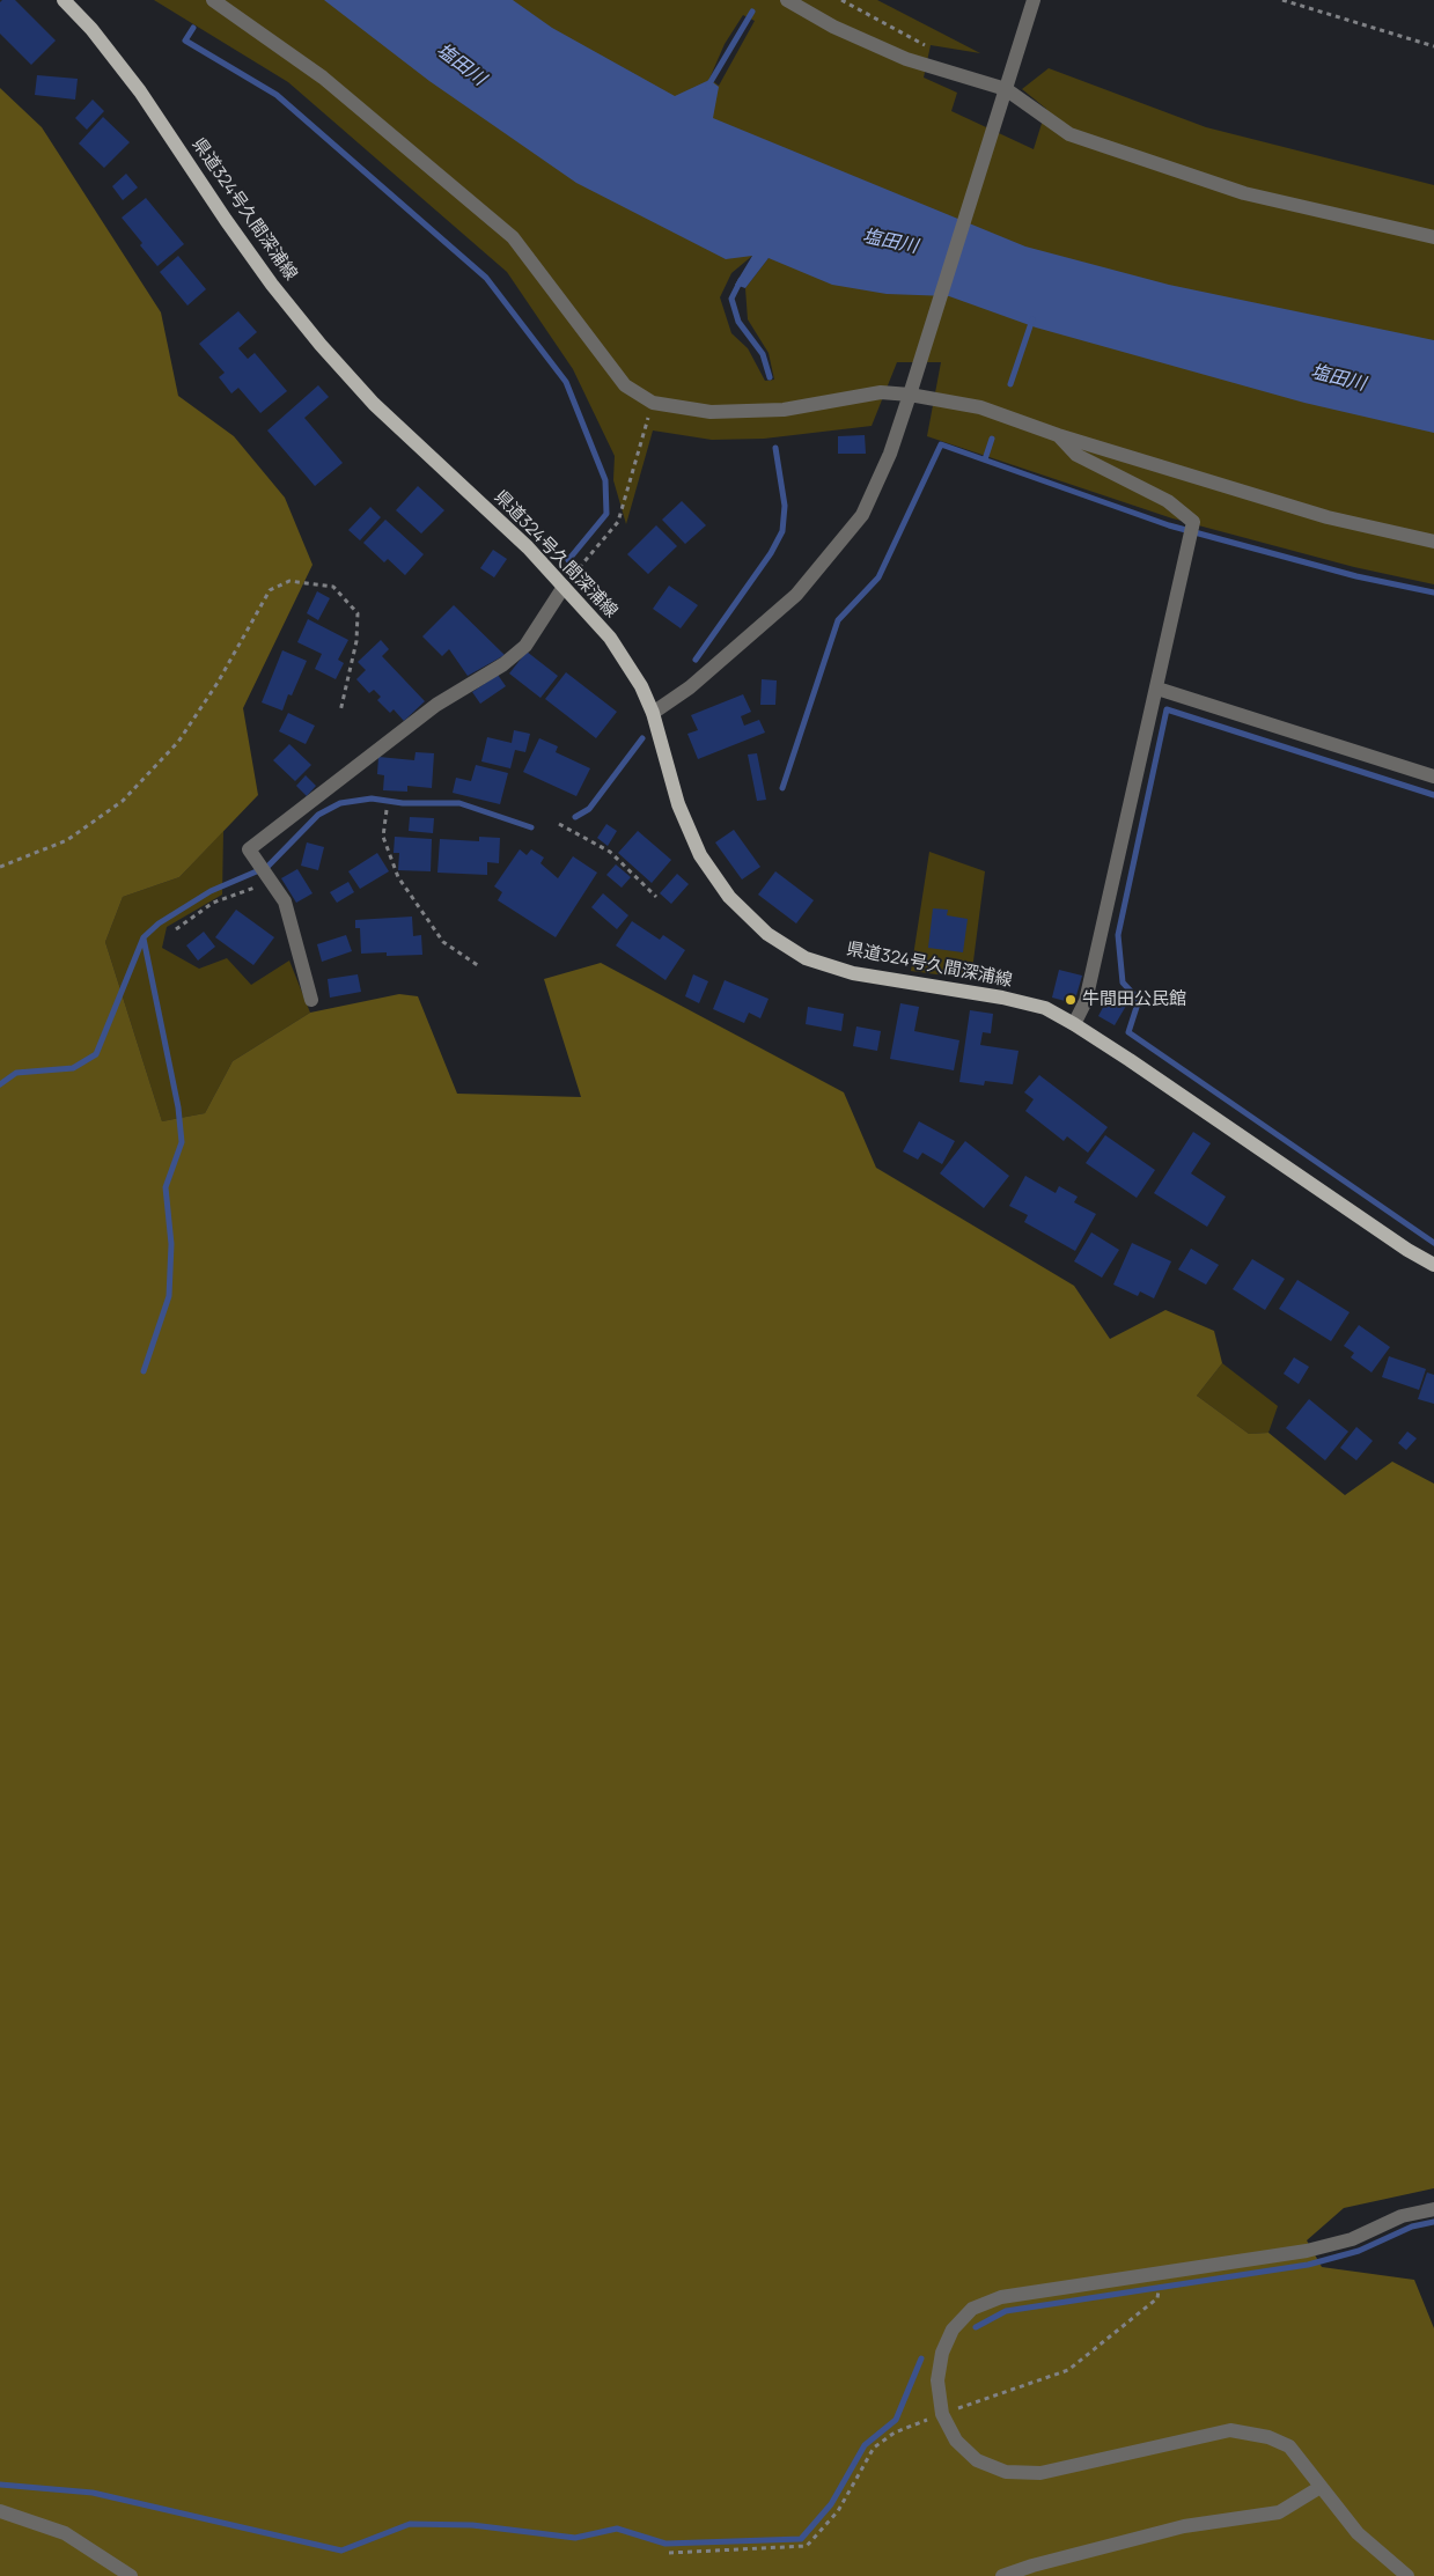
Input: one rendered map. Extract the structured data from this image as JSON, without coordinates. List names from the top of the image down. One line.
{"streets":{"main road":["県道324号久間深浦線"]},"water":["塩田川"],"places":["牛間田公民館"]}
